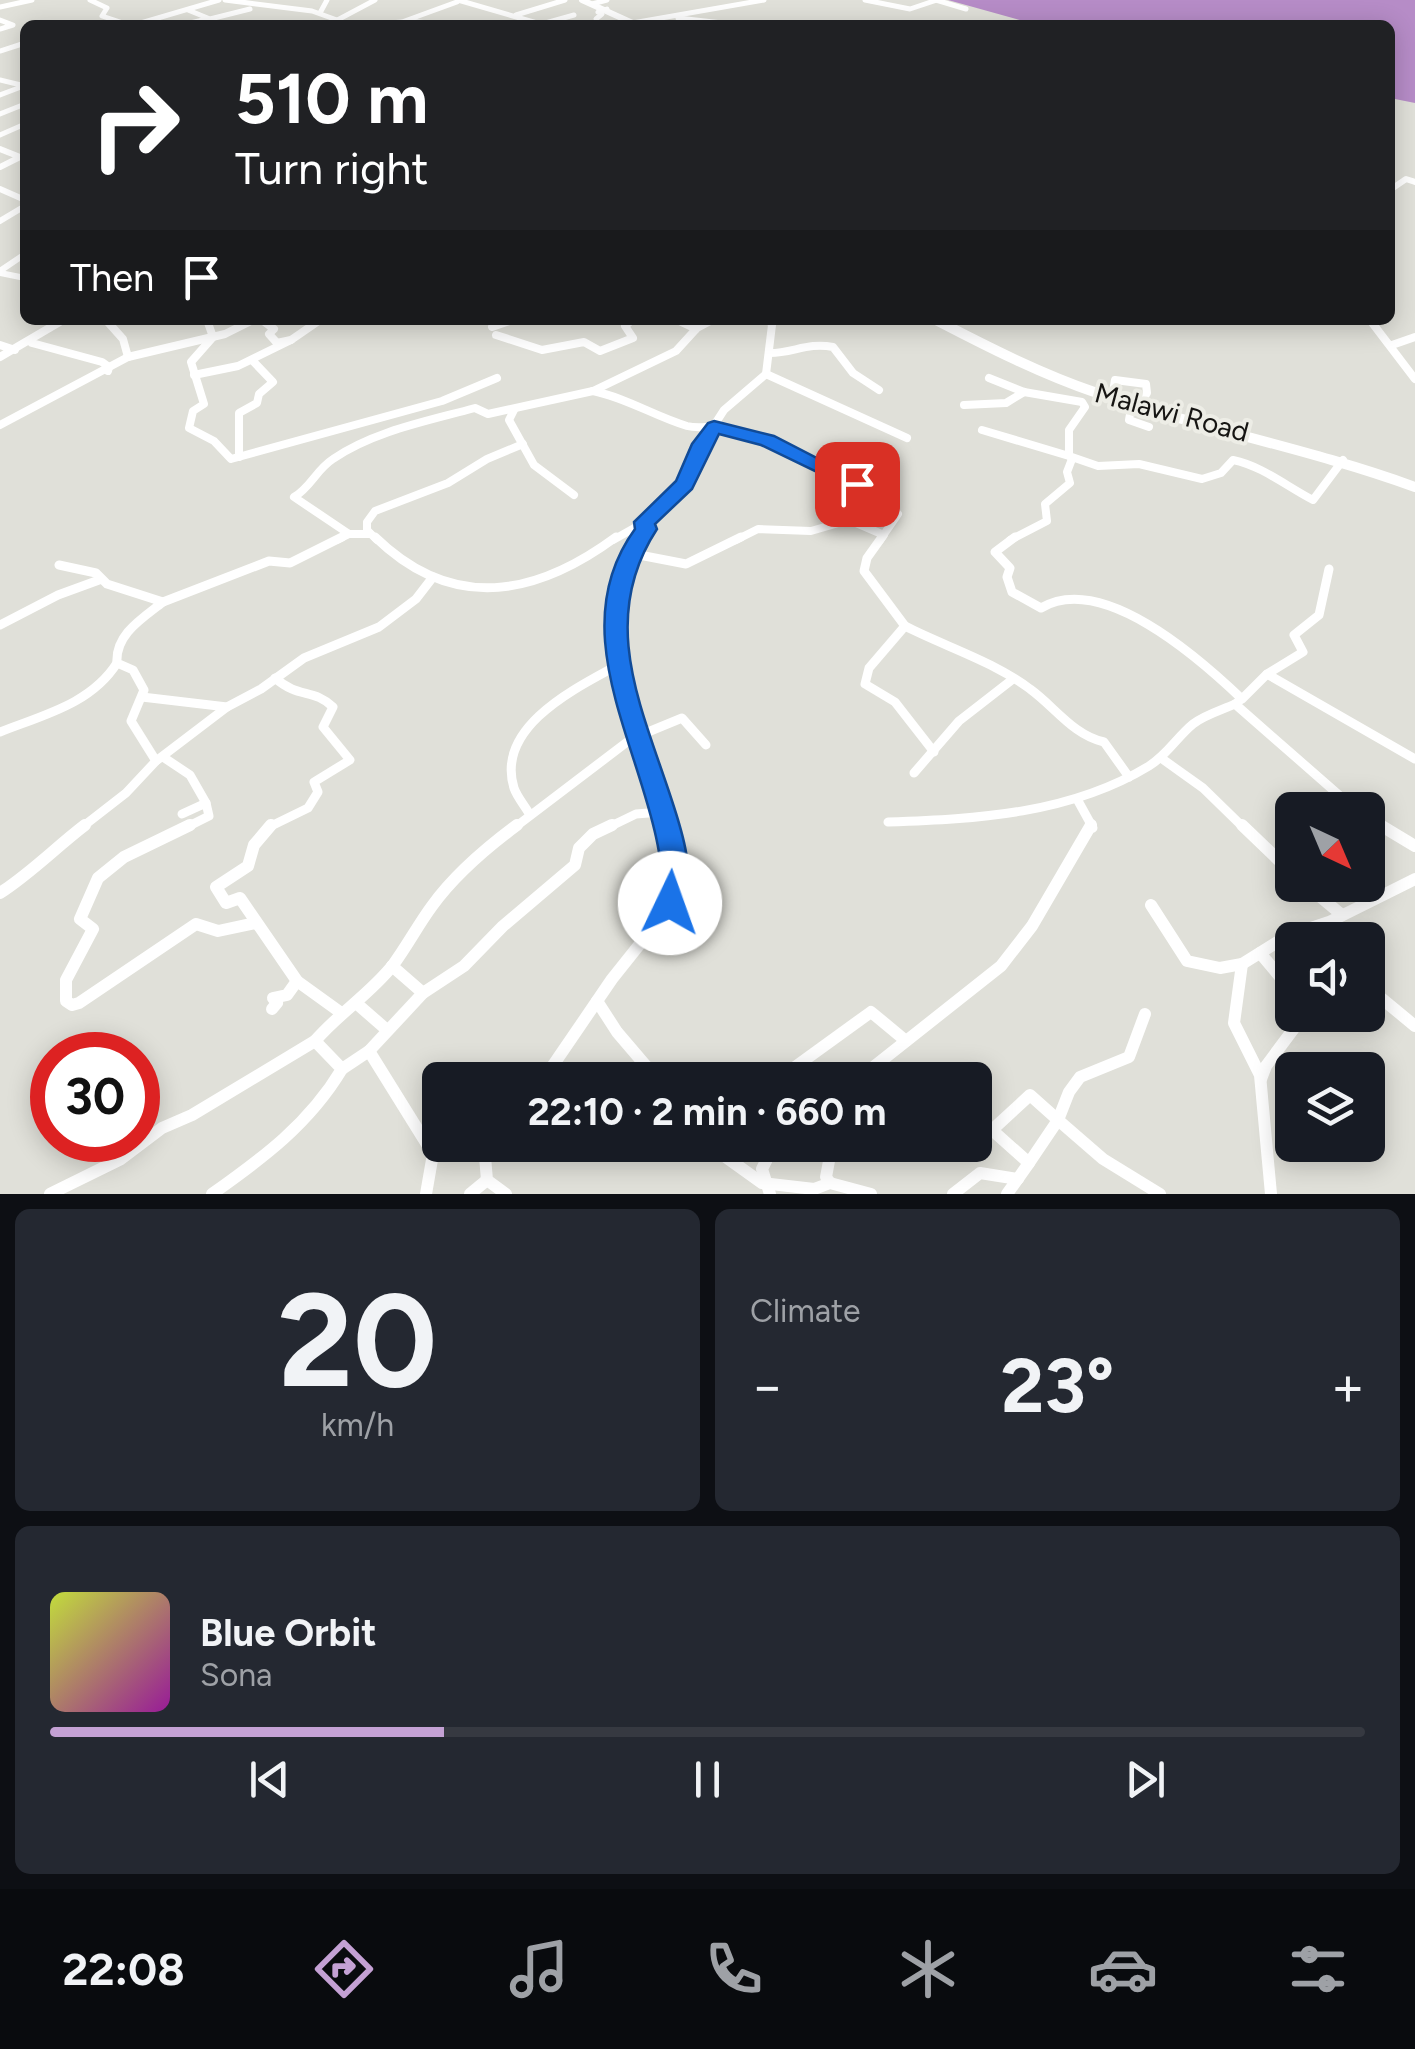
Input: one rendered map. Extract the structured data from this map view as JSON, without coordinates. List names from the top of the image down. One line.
{"streets":{"main road":["Malawi Road"]},"north":"bottom right","page":{"turn":["510 m","Turn right"],"then":"Then","limit":"30","trip":"22:10 · 2 min · 660 m","tile":[["20","km/h"],"Climate"],"heat":["−","23°","+"],"song":["Blue Orbit","Sona"],"tabs":"22:08"}}
